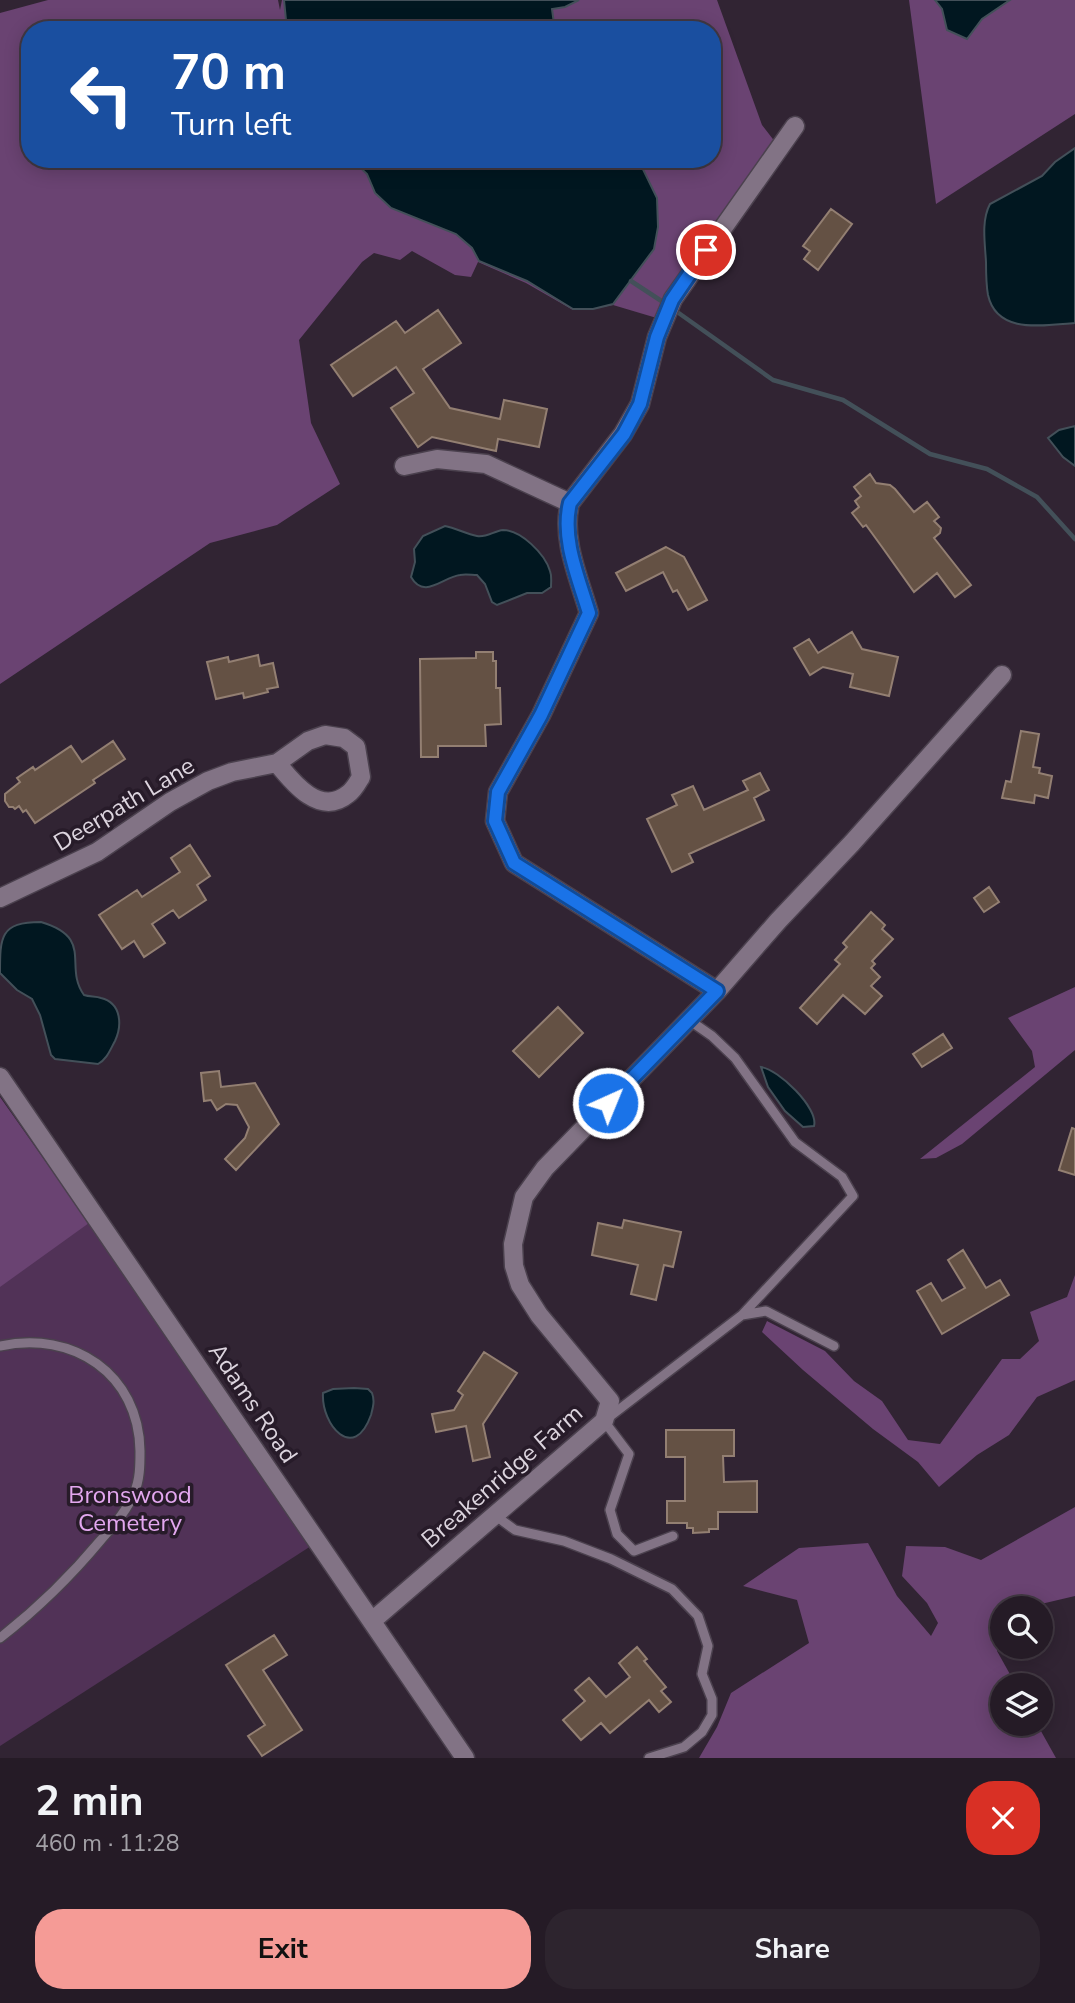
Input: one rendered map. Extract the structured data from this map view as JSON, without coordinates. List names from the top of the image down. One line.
{"streets":{"street":["Deerpath Lane","Adams Road","Breakenridge Farm"]},"crossings":[["Adams Road","Breakenridge Farm"]],"parks":["Bronswood Cemetery"],"page":{"turn":["70 m","Turn left"],"heading":["2 min","460 m · 11:28"],"buttons":["Exit","Share"]}}
